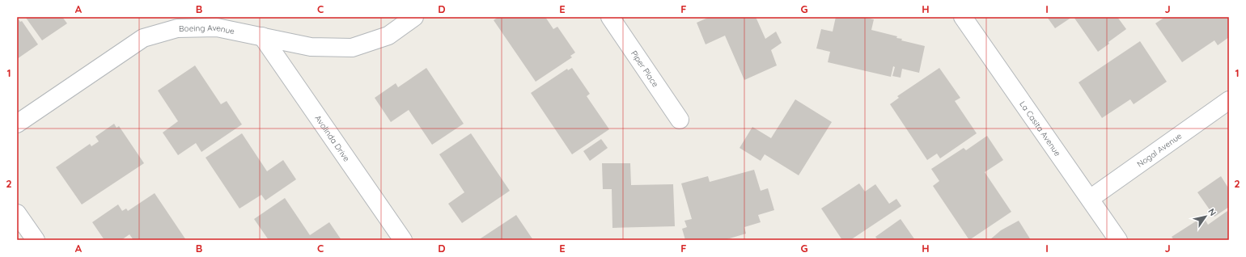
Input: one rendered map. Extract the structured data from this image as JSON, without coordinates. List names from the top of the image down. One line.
{"streets":{"street":["Boeing Avenue","Piper Place","La Casita Avenue","Avolinda Drive","Nogal Avenue"]},"crossings":[["Boeing Avenue","Avolinda Drive"],["La Casita Avenue","Nogal Avenue"]],"north":"top right","grid":{"columns":["A","B","C","D","E","F","G","H","I","J"],"rows":["1","2"]}}
